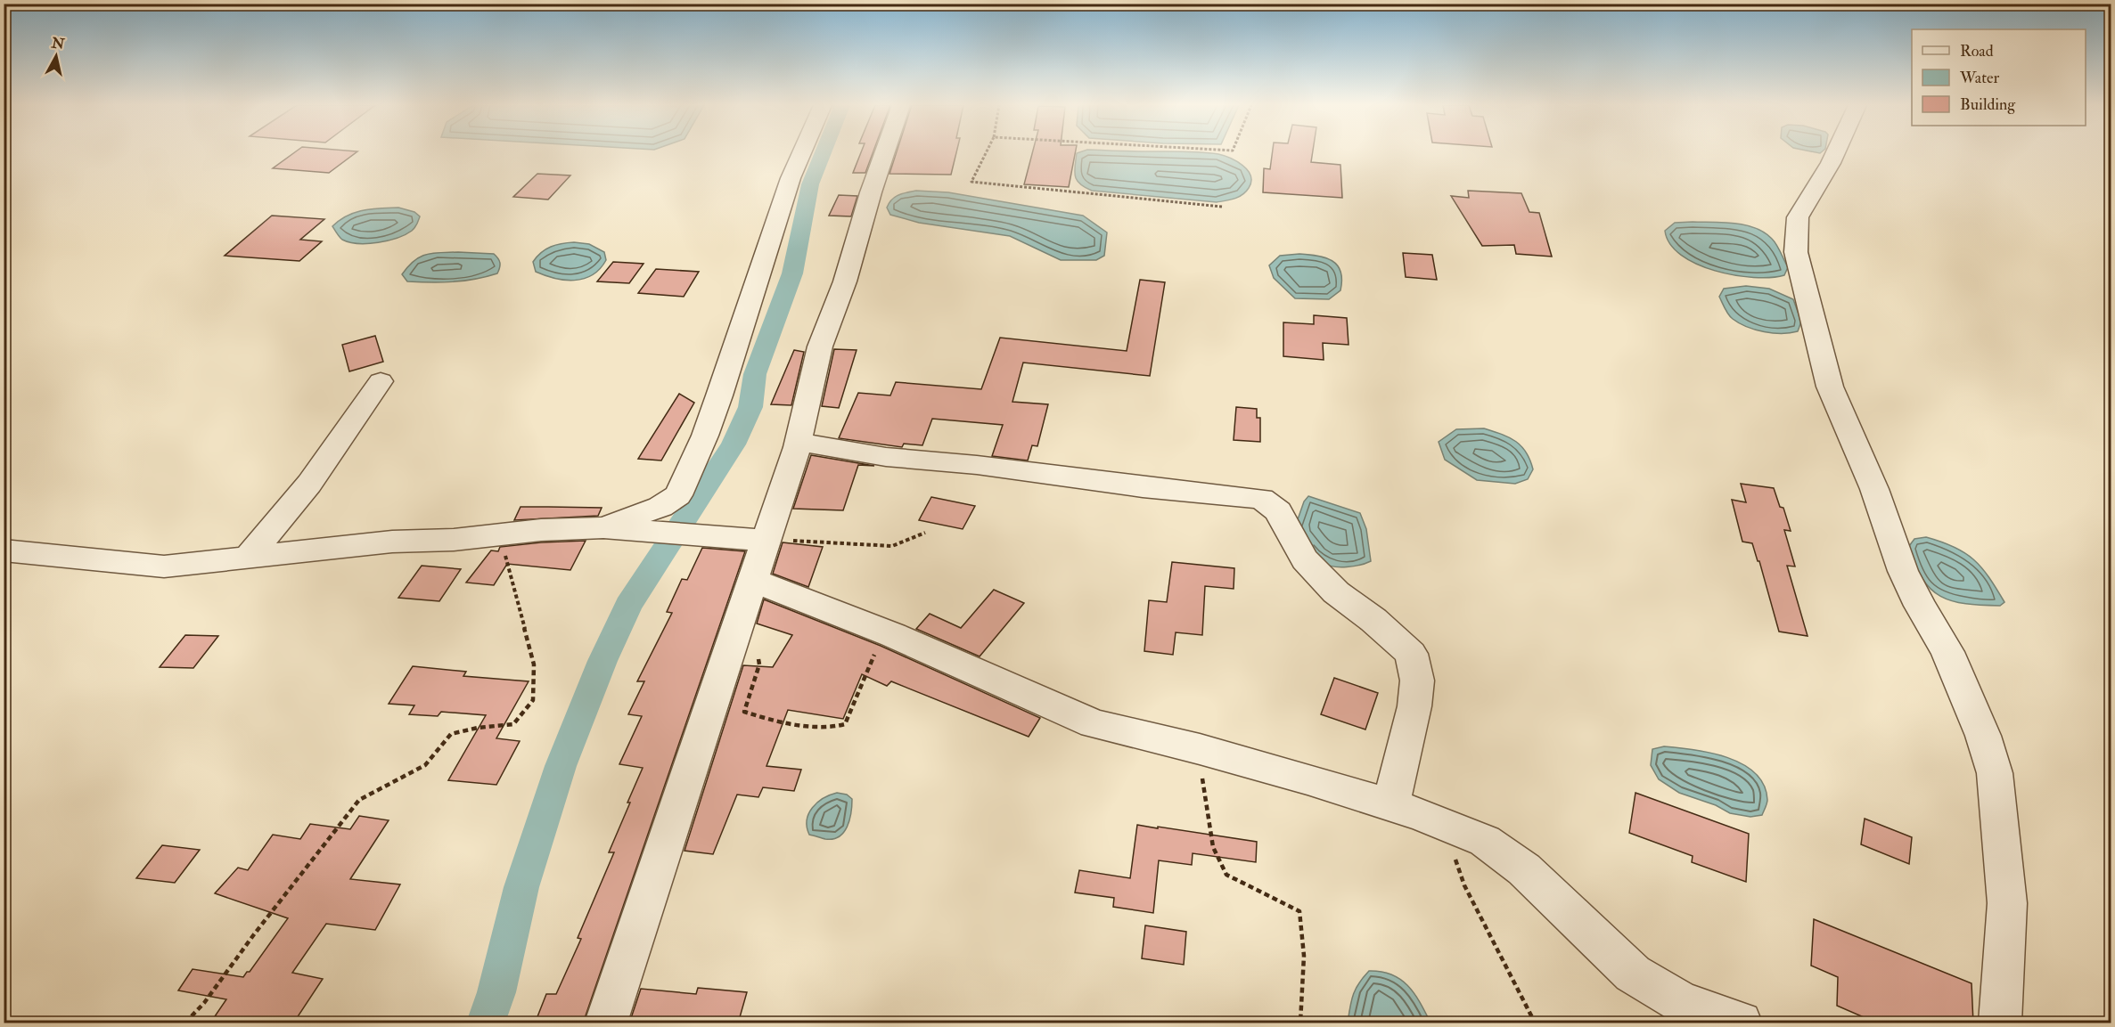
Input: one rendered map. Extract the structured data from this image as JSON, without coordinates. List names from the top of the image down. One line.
{"legend":["Road","Water","Building"],"north":"top"}
